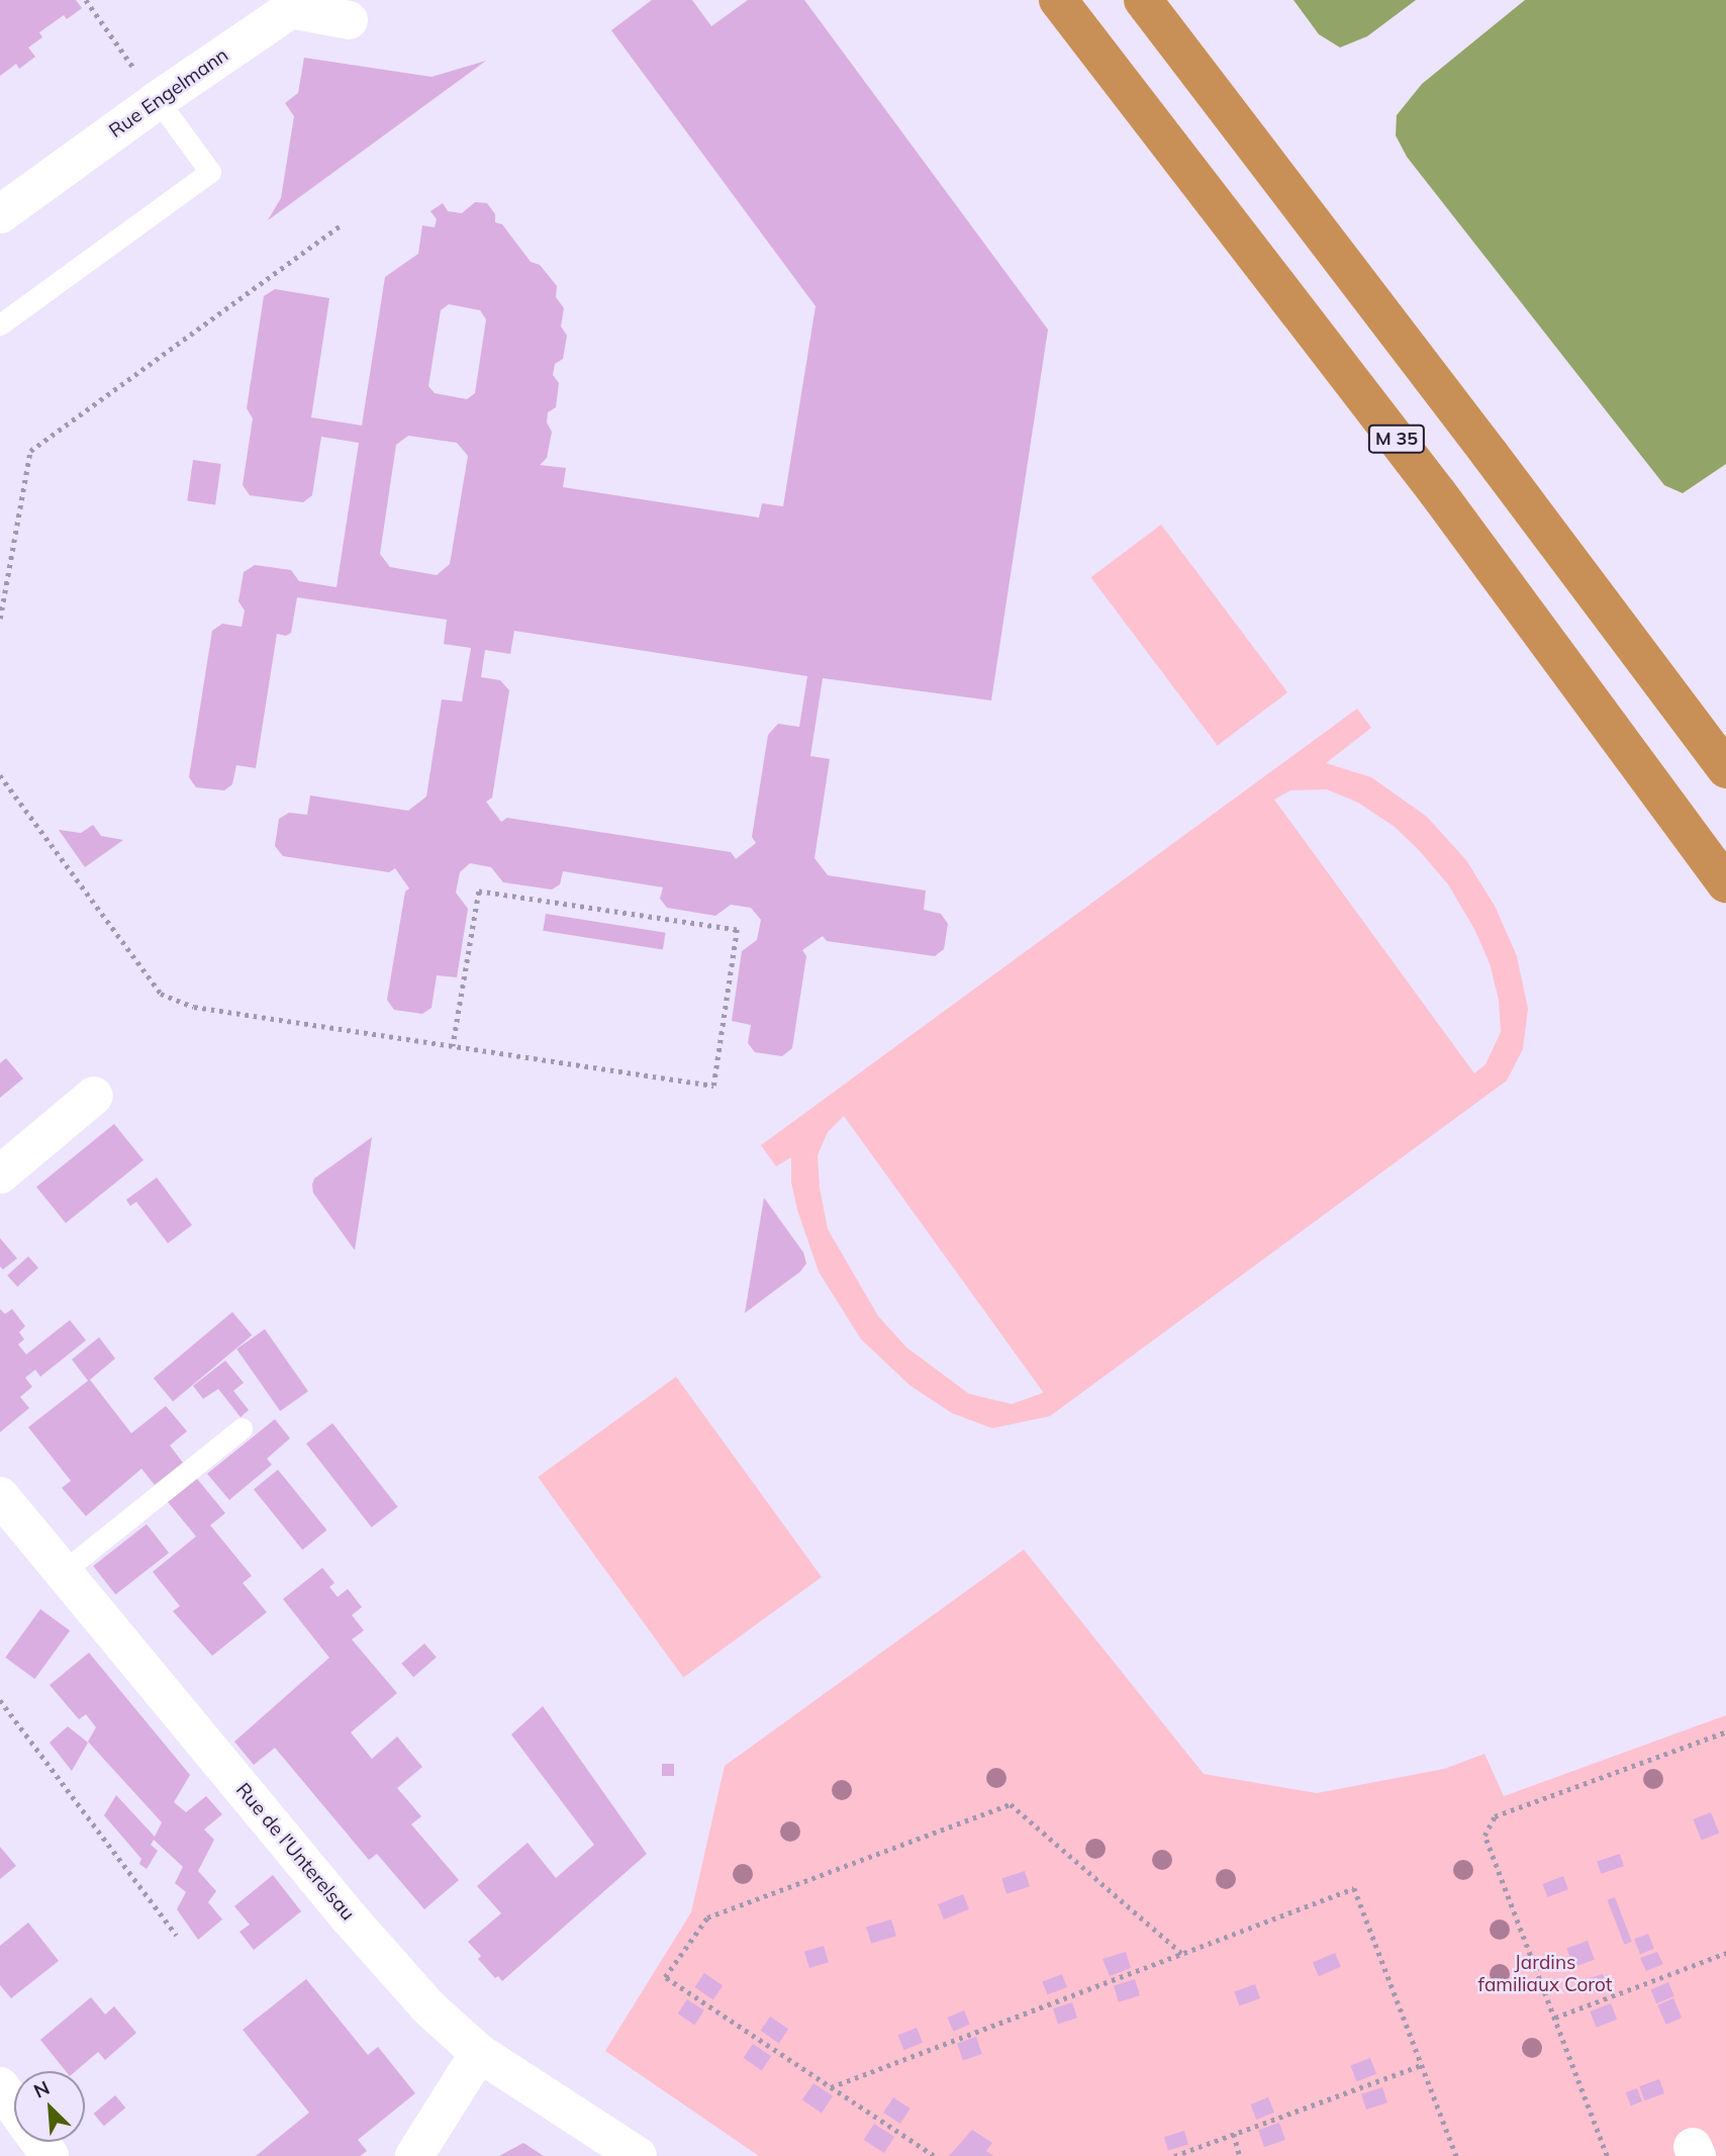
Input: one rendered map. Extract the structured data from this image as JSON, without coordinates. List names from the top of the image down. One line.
{"streets":{"highway":["M 35"],"street":["Rue Engelmann","Rue de l'Unterelsau"]},"parks":["Jardins familiaux Corot"],"north":"top left"}
